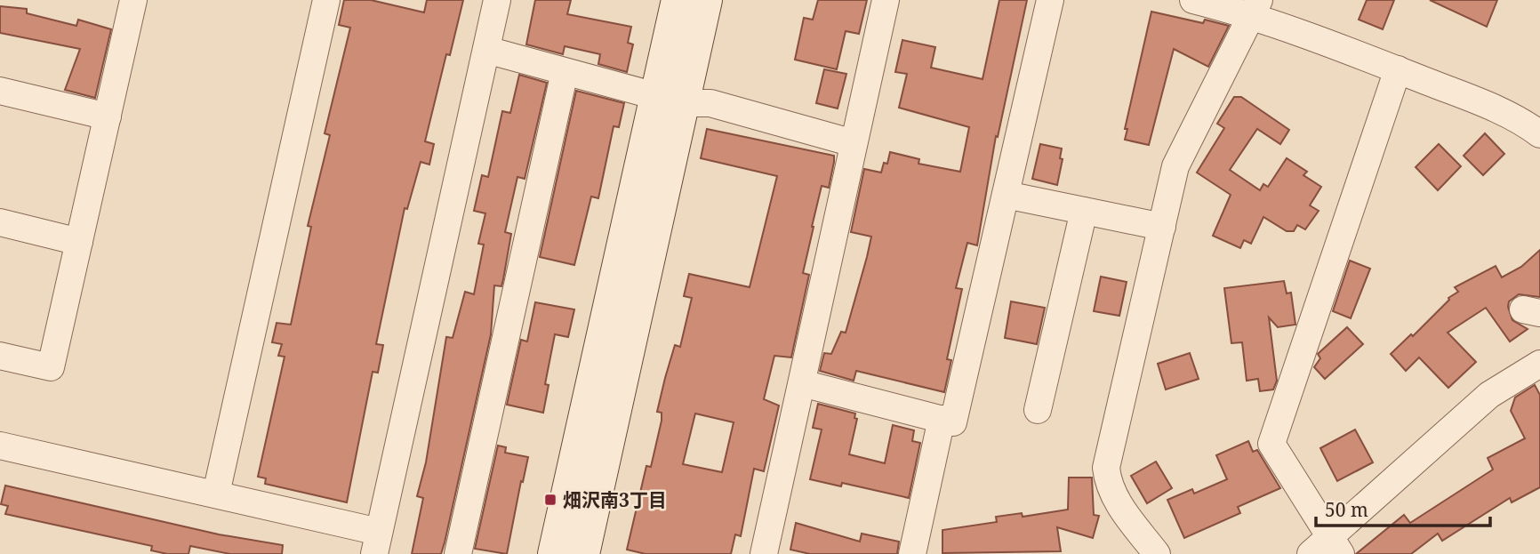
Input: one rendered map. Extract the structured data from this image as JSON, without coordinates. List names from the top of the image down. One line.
{"places":{"transit":["畑沢南3丁目"]},"scale_bar":"50 m"}
